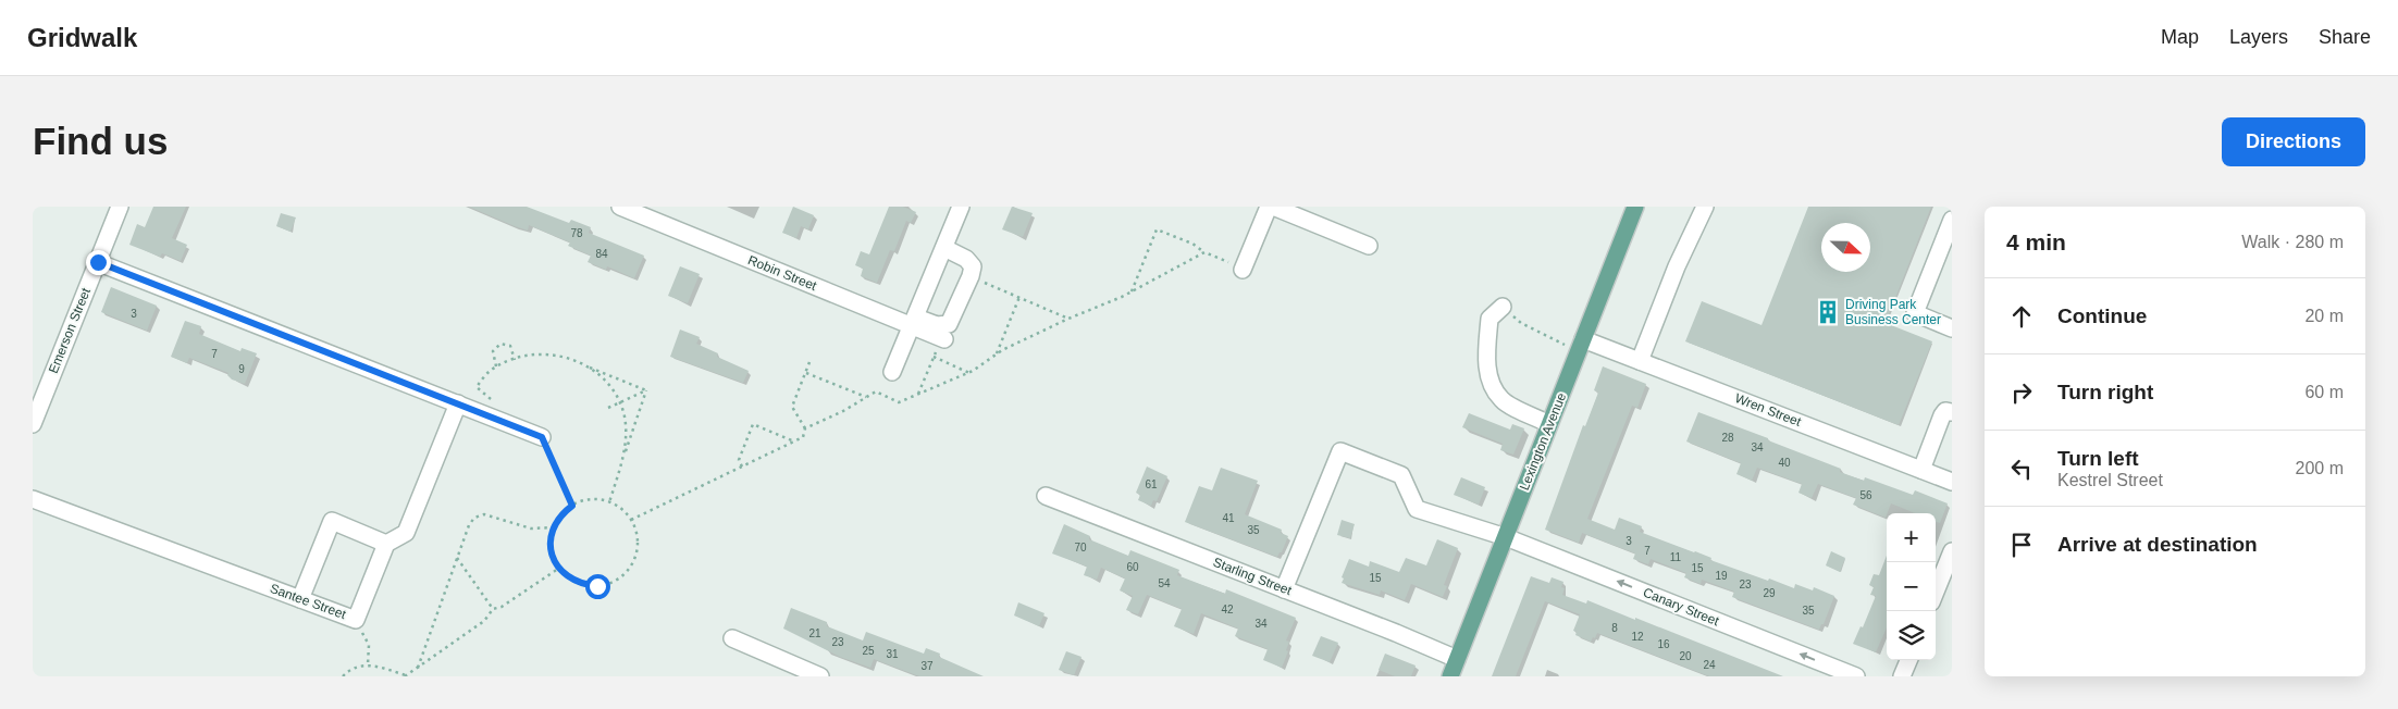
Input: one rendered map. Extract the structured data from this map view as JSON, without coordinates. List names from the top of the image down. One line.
{"streets":{"main road":["Lexington Avenue"],"street":["Robin Street","Emerson Street","Wren Street","Starling Street","Santee Street","Canary Street"]},"crossings":[["Wren Street","Lexington Avenue"],["Lexington Avenue","Starling Street"],["Lexington Avenue","Canary Street"],["Starling Street","Canary Street"]],"one_way":["Canary Street"],"places":{"building":["Driving Park Business Center"]},"house_numbers":["78","84","3","7","9","28","34","40","61","56","41","35","3","70","7","11","60","15","19","15","54","23","29","42","35","34","8","21","12","23","16","25","31","20","24","37"],"north":"right","page":{"header":"Gridwalk","nav":["Map","Layers","Share"],"buttons":"Directions","title":"Find us","heading":["4 min","Walk · 280 m"],"list":[["Continue","20 m"],["Turn right","60 m"],["Turn left","Kestrel Street","200 m"],"Arrive at destination"],"map_buttons":["+","−"]}}
